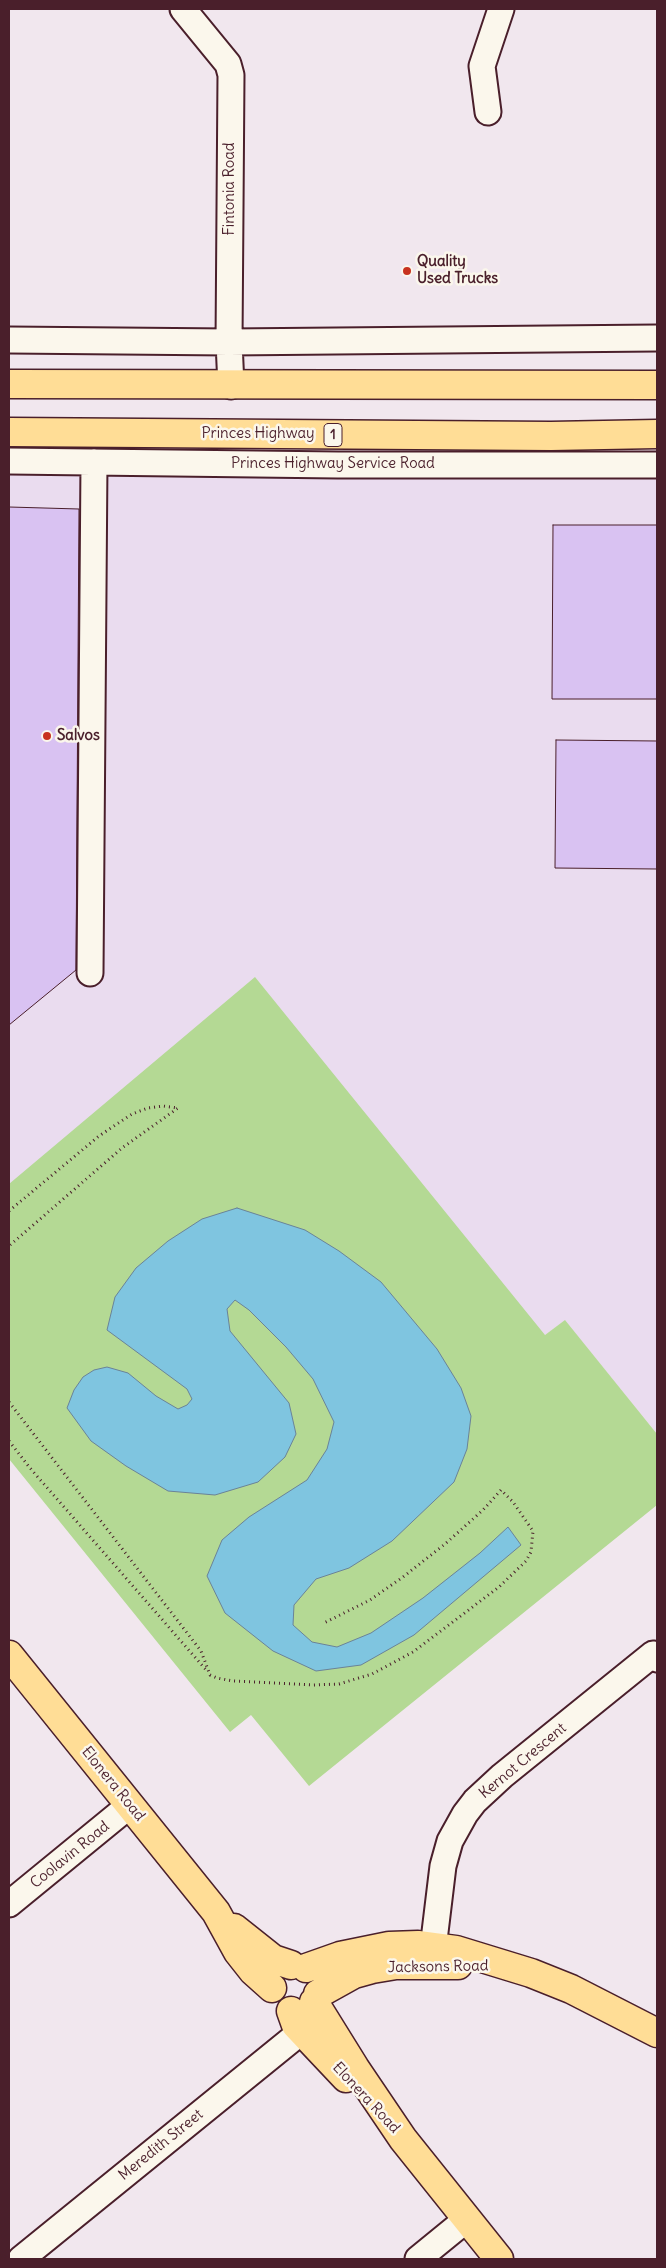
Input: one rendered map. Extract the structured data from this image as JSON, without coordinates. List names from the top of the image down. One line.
{"streets":{"main road":["Princes Highway","1","Elonera Road","Jacksons Road"],"street":["Fintonia Road","Princes Highway Service Road","Kernot Crescent","Coolavin Road","Meredith Street"]},"crossings":[["Kernot Crescent","Jacksons Road"],["Elonera Road","Coolavin Road"],["Elonera Road","Jacksons Road"],["Elonera Road","Meredith Street"],["Jacksons Road","Meredith Street"]],"places":["Quality Used Trucks","Salvos"]}
